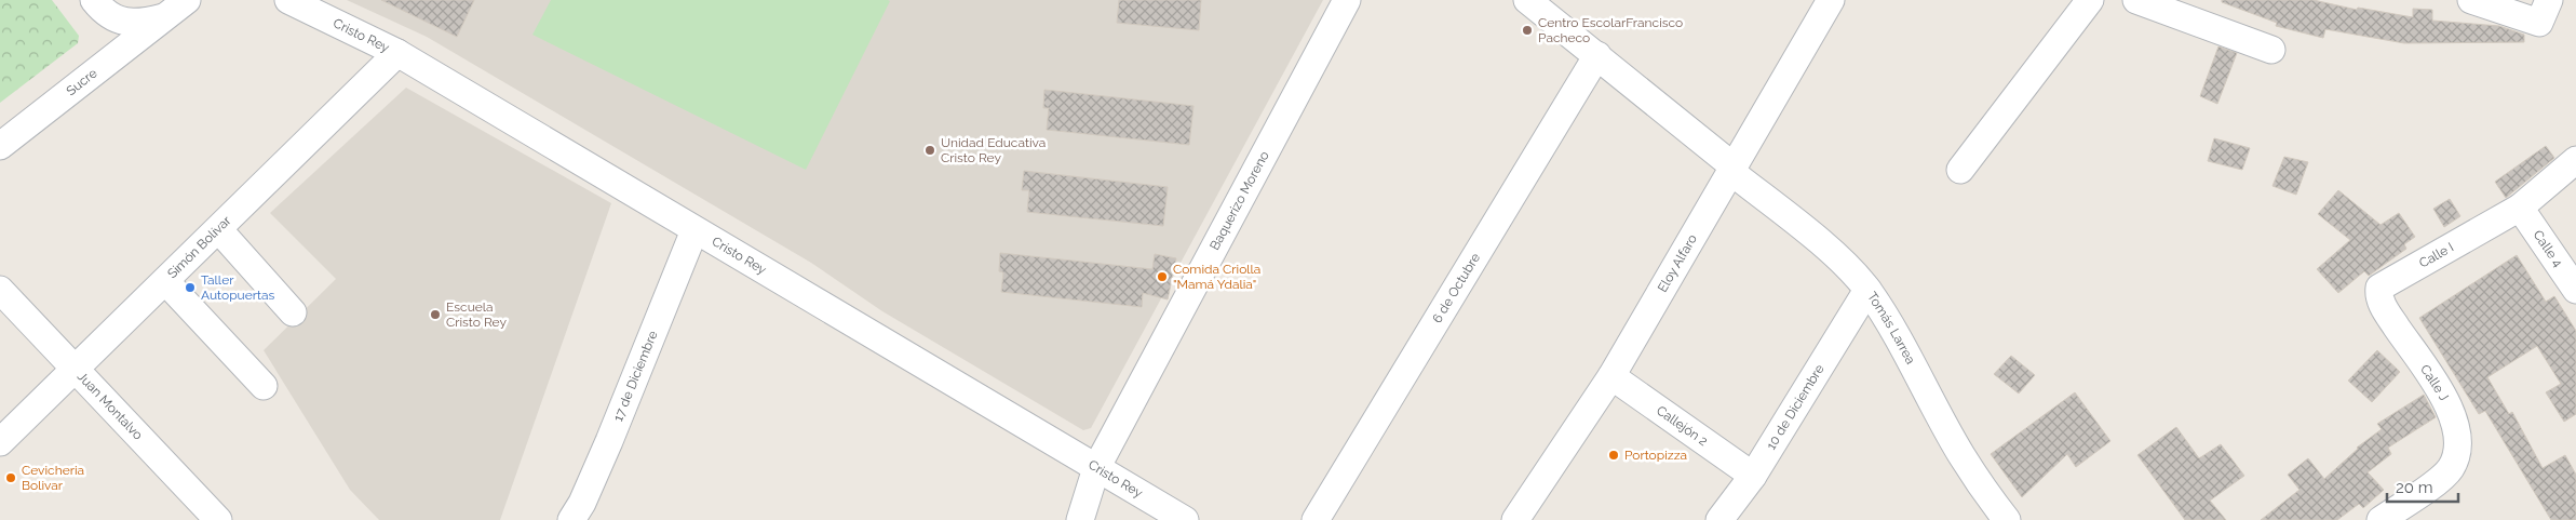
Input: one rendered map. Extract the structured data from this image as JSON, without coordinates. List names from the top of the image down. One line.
{"streets":{"street":["Cristo Rey","Sucre","Baquerizo Moreno","Simón Bolívar","Calle 4","Calle I","Eloy Alfaro","6 de Octubre","Tomás Larrea","17 de Diciembre","Calle J","Juan Montalvo","10 de Diciembre","Callejón 2"]},"crossings":[["Cristo Rey","Baquerizo Moreno"],["Cristo Rey","Simón Bolívar"],["Cristo Rey","17 de Diciembre"],["Simón Bolívar","Juan Montalvo"],["Calle 4","Calle I"],["Calle I","Calle J"],["Eloy Alfaro","Tomás Larrea"],["Eloy Alfaro","Callejón 2"],["6 de Octubre","Tomás Larrea"],["Tomás Larrea","10 de Diciembre"],["10 de Diciembre","Callejón 2"]],"places":["Centro EscolarFrancisco Pacheco","Unidad Educativa Cristo Rey","Comida Criolla \"Mamá Ydalia\"","Taller Autopuertas","Escuela Cristo Rey","Portopizza","Cevicheria Bolivar"],"scale_bar":"20 m"}
